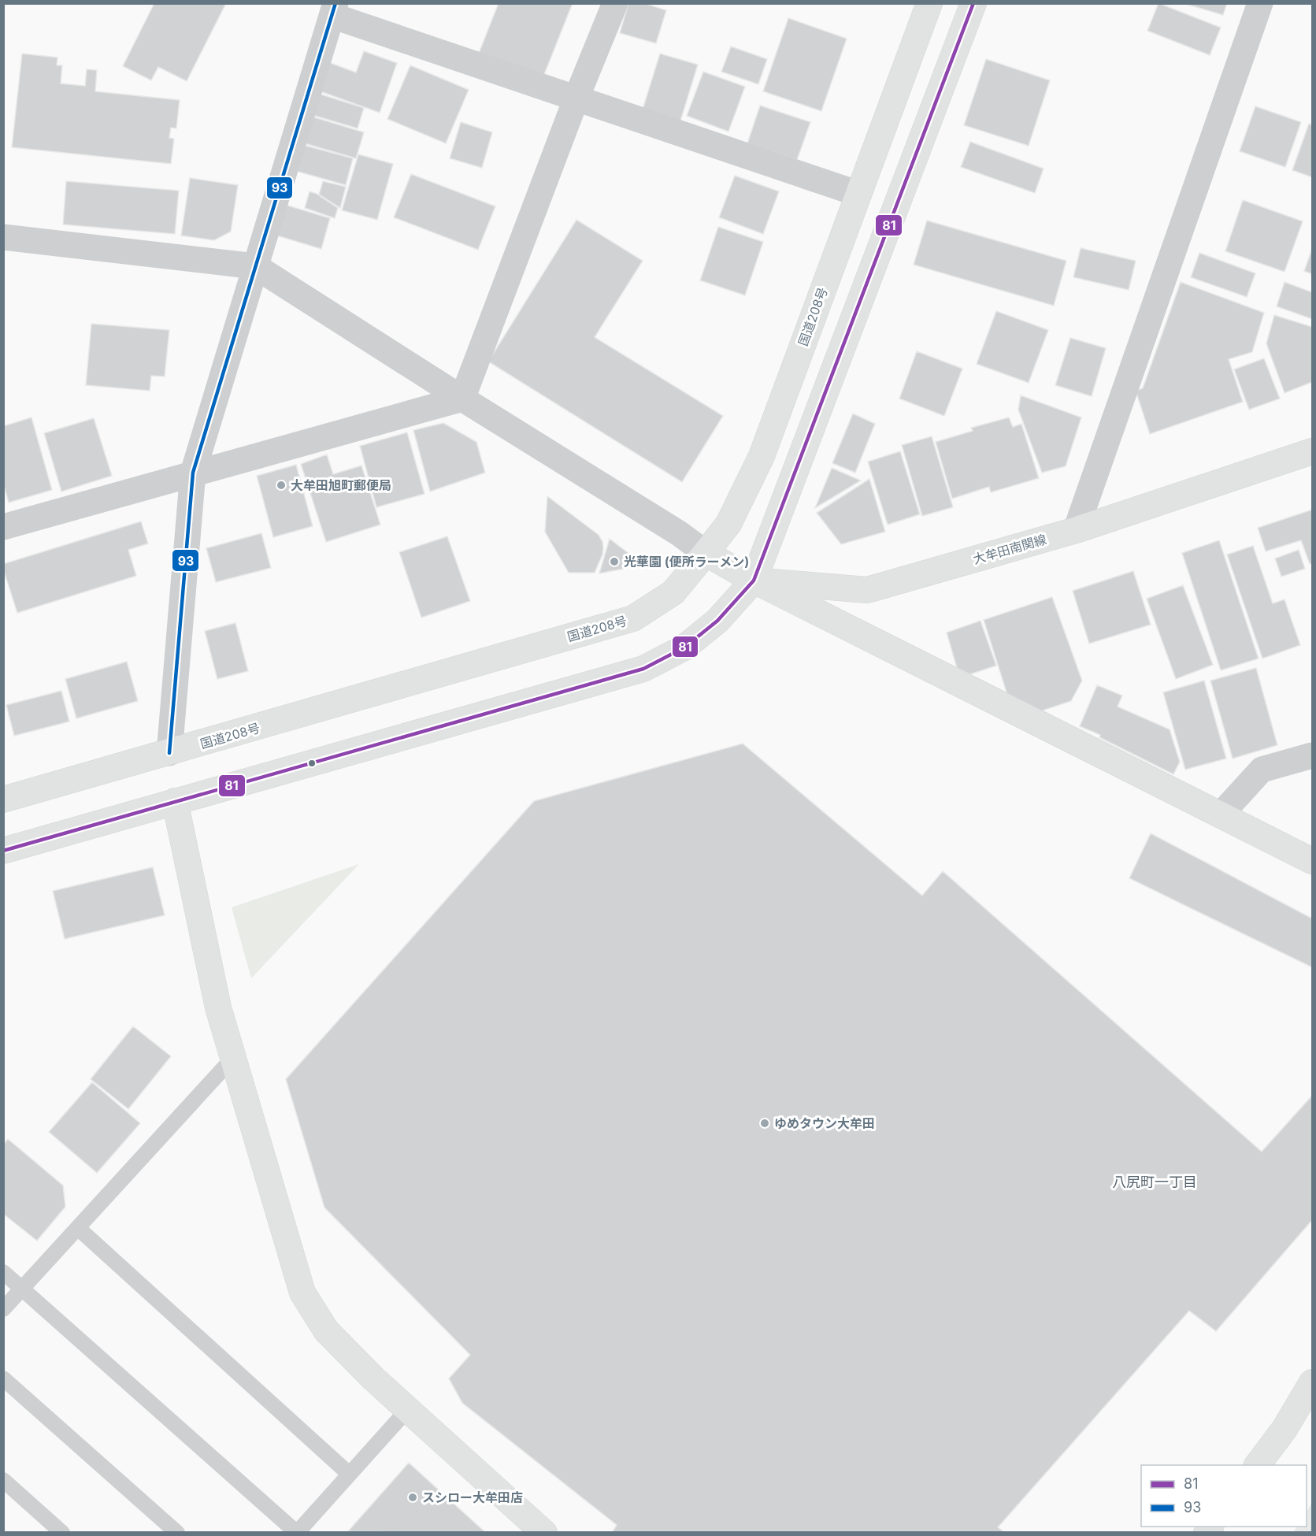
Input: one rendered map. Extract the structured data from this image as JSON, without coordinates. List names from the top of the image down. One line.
{"streets":{"main road":["国道208号","大牟田南関線"]},"crossings":[["国道208号","大牟田南関線"]],"districts":["八尻町一丁目"],"places":["大牟田旭町郵便局","光華園 (便所ラーメン)","ゆめタウン大牟田","スシロー大牟田店"],"lines":["transit line 81","transit line 93"],"legend":["81","93"]}
